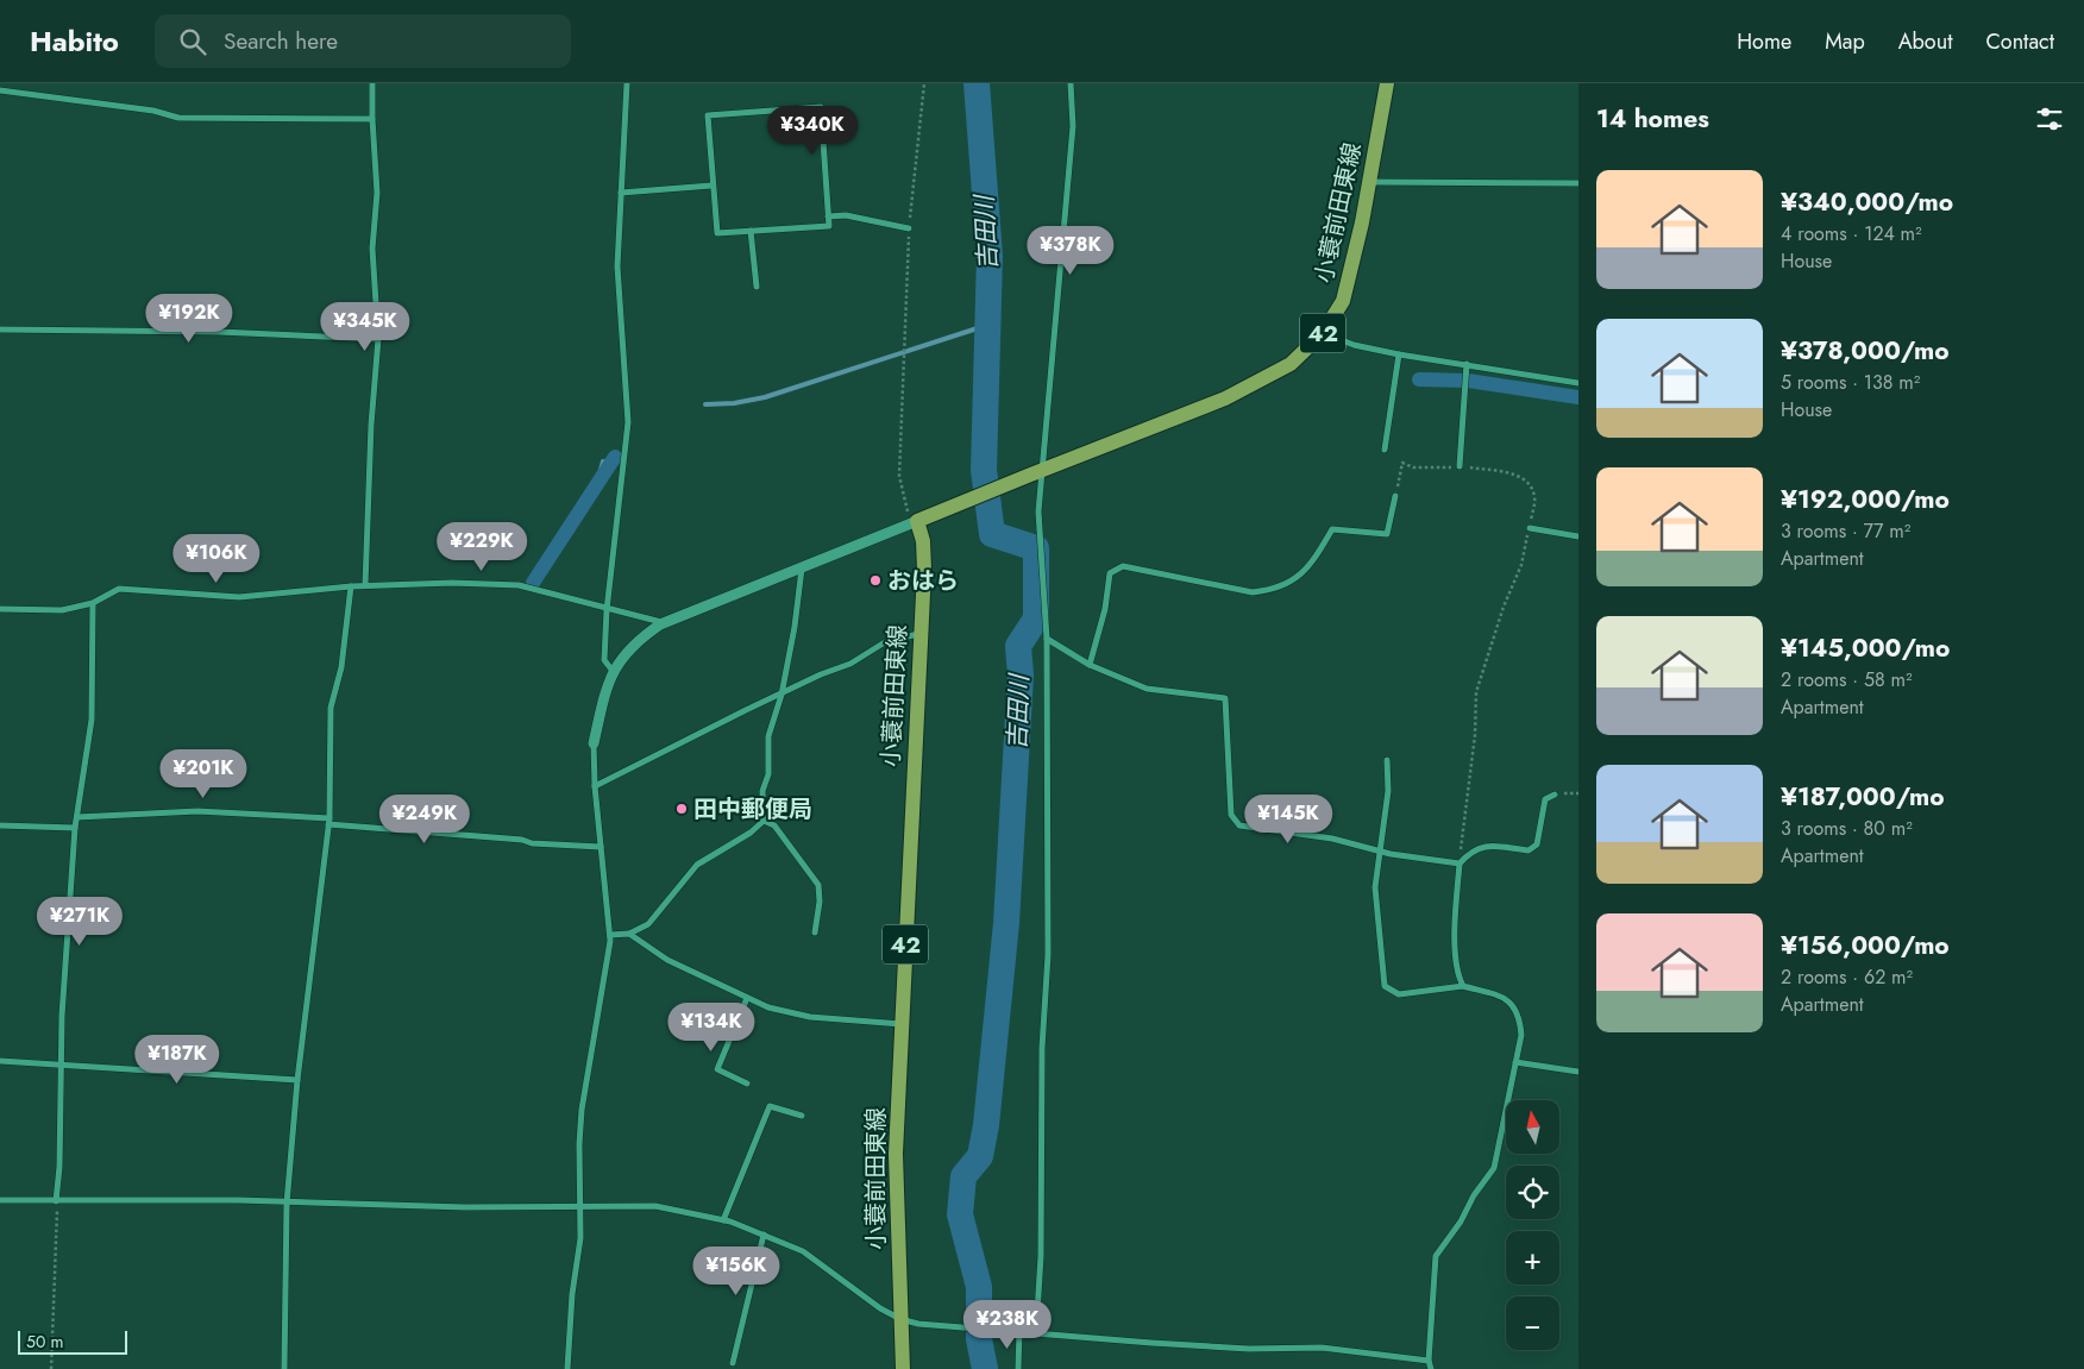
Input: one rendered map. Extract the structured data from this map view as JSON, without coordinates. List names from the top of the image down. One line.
{"streets":{"main road":["小蓑前田東線","42"]},"water":["吉田川"],"places":["おはら","田中郵便局"],"scale_bar":"50 m","north":"top","page":{"header":"Habito","search":"Search here","nav":["Home","Map","About","Contact"],"heading":"14 homes","price":["¥340K","¥378K","¥192K","¥345K","¥229K","¥106K","¥201K","¥249K","¥145K","¥271K","¥134K","¥187K","¥156K","¥238K"],"list":[{"name":"¥340,000/mo","note":"4 rooms · 124 m² · House"},{"name":"¥378,000/mo","note":"5 rooms · 138 m² · House"},{"name":"¥192,000/mo","note":"3 rooms · 77 m² · Apartment"},{"name":"¥145,000/mo","note":"2 rooms · 58 m² · Apartment"},{"name":"¥187,000/mo","note":"3 rooms · 80 m² · Apartment"},{"name":"¥156,000/mo","note":"2 rooms · 62 m² · Apartment"}],"map_buttons":["+","−"],"scale":"50 m"}}
